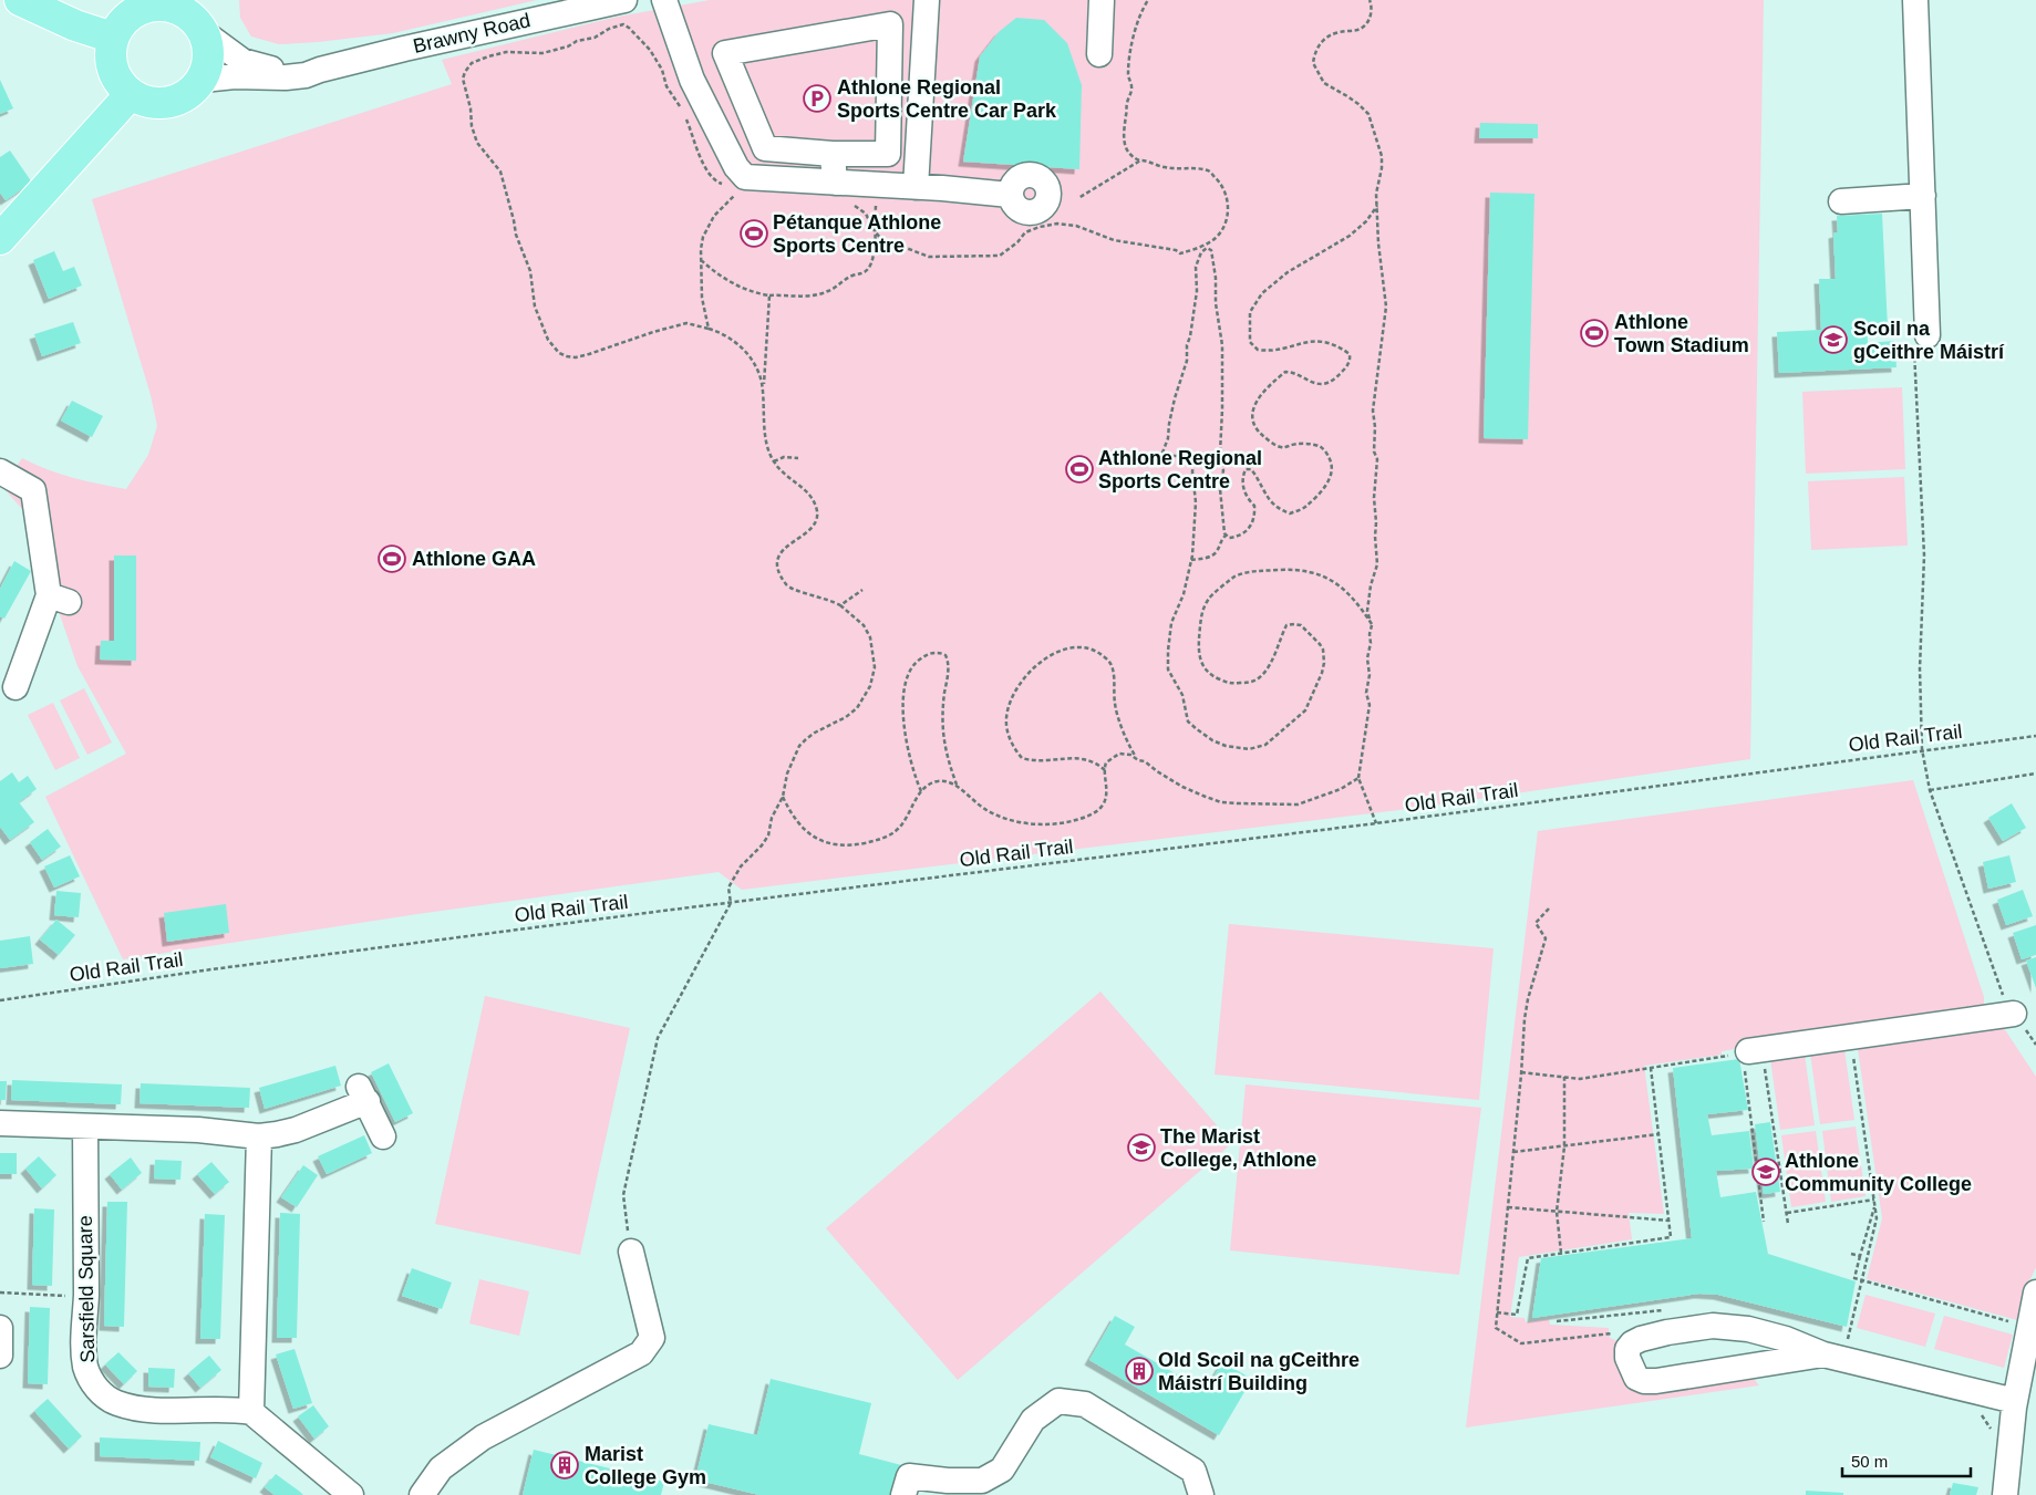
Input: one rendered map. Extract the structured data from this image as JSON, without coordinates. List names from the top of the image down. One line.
{"streets":{"street":["Brawny Road","Sarsfield Square"],"path":["Old Rail Trail"]},"places":{"parking":["Athlone Regional Sports Centre Car Park"],"sports":["Pétanque Athlone Sports Centre","Athlone Town Stadium","Athlone Regional Sports Centre","Athlone GAA"],"school or university":["Scoil na gCeithre Máistrí","The Marist College, Athlone","Athlone Community College"],"building":["Old Scoil na gCeithre Máistrí Building","Marist College Gym"]},"scale_bar":"50 m"}
